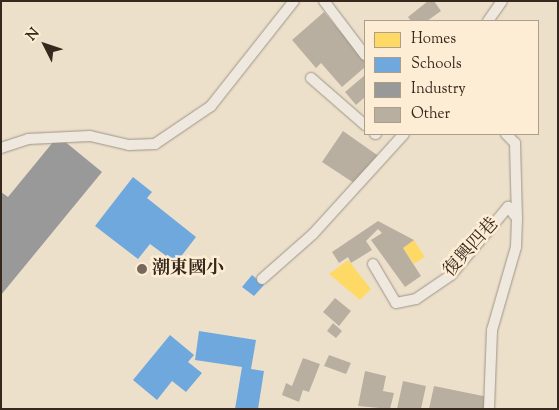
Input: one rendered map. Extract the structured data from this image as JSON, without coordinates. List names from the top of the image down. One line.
{"streets":{"lane":["復興四巷"]},"places":["潮東國小"],"legend":["Homes","Schools","Industry","Other"],"north":"top left"}
